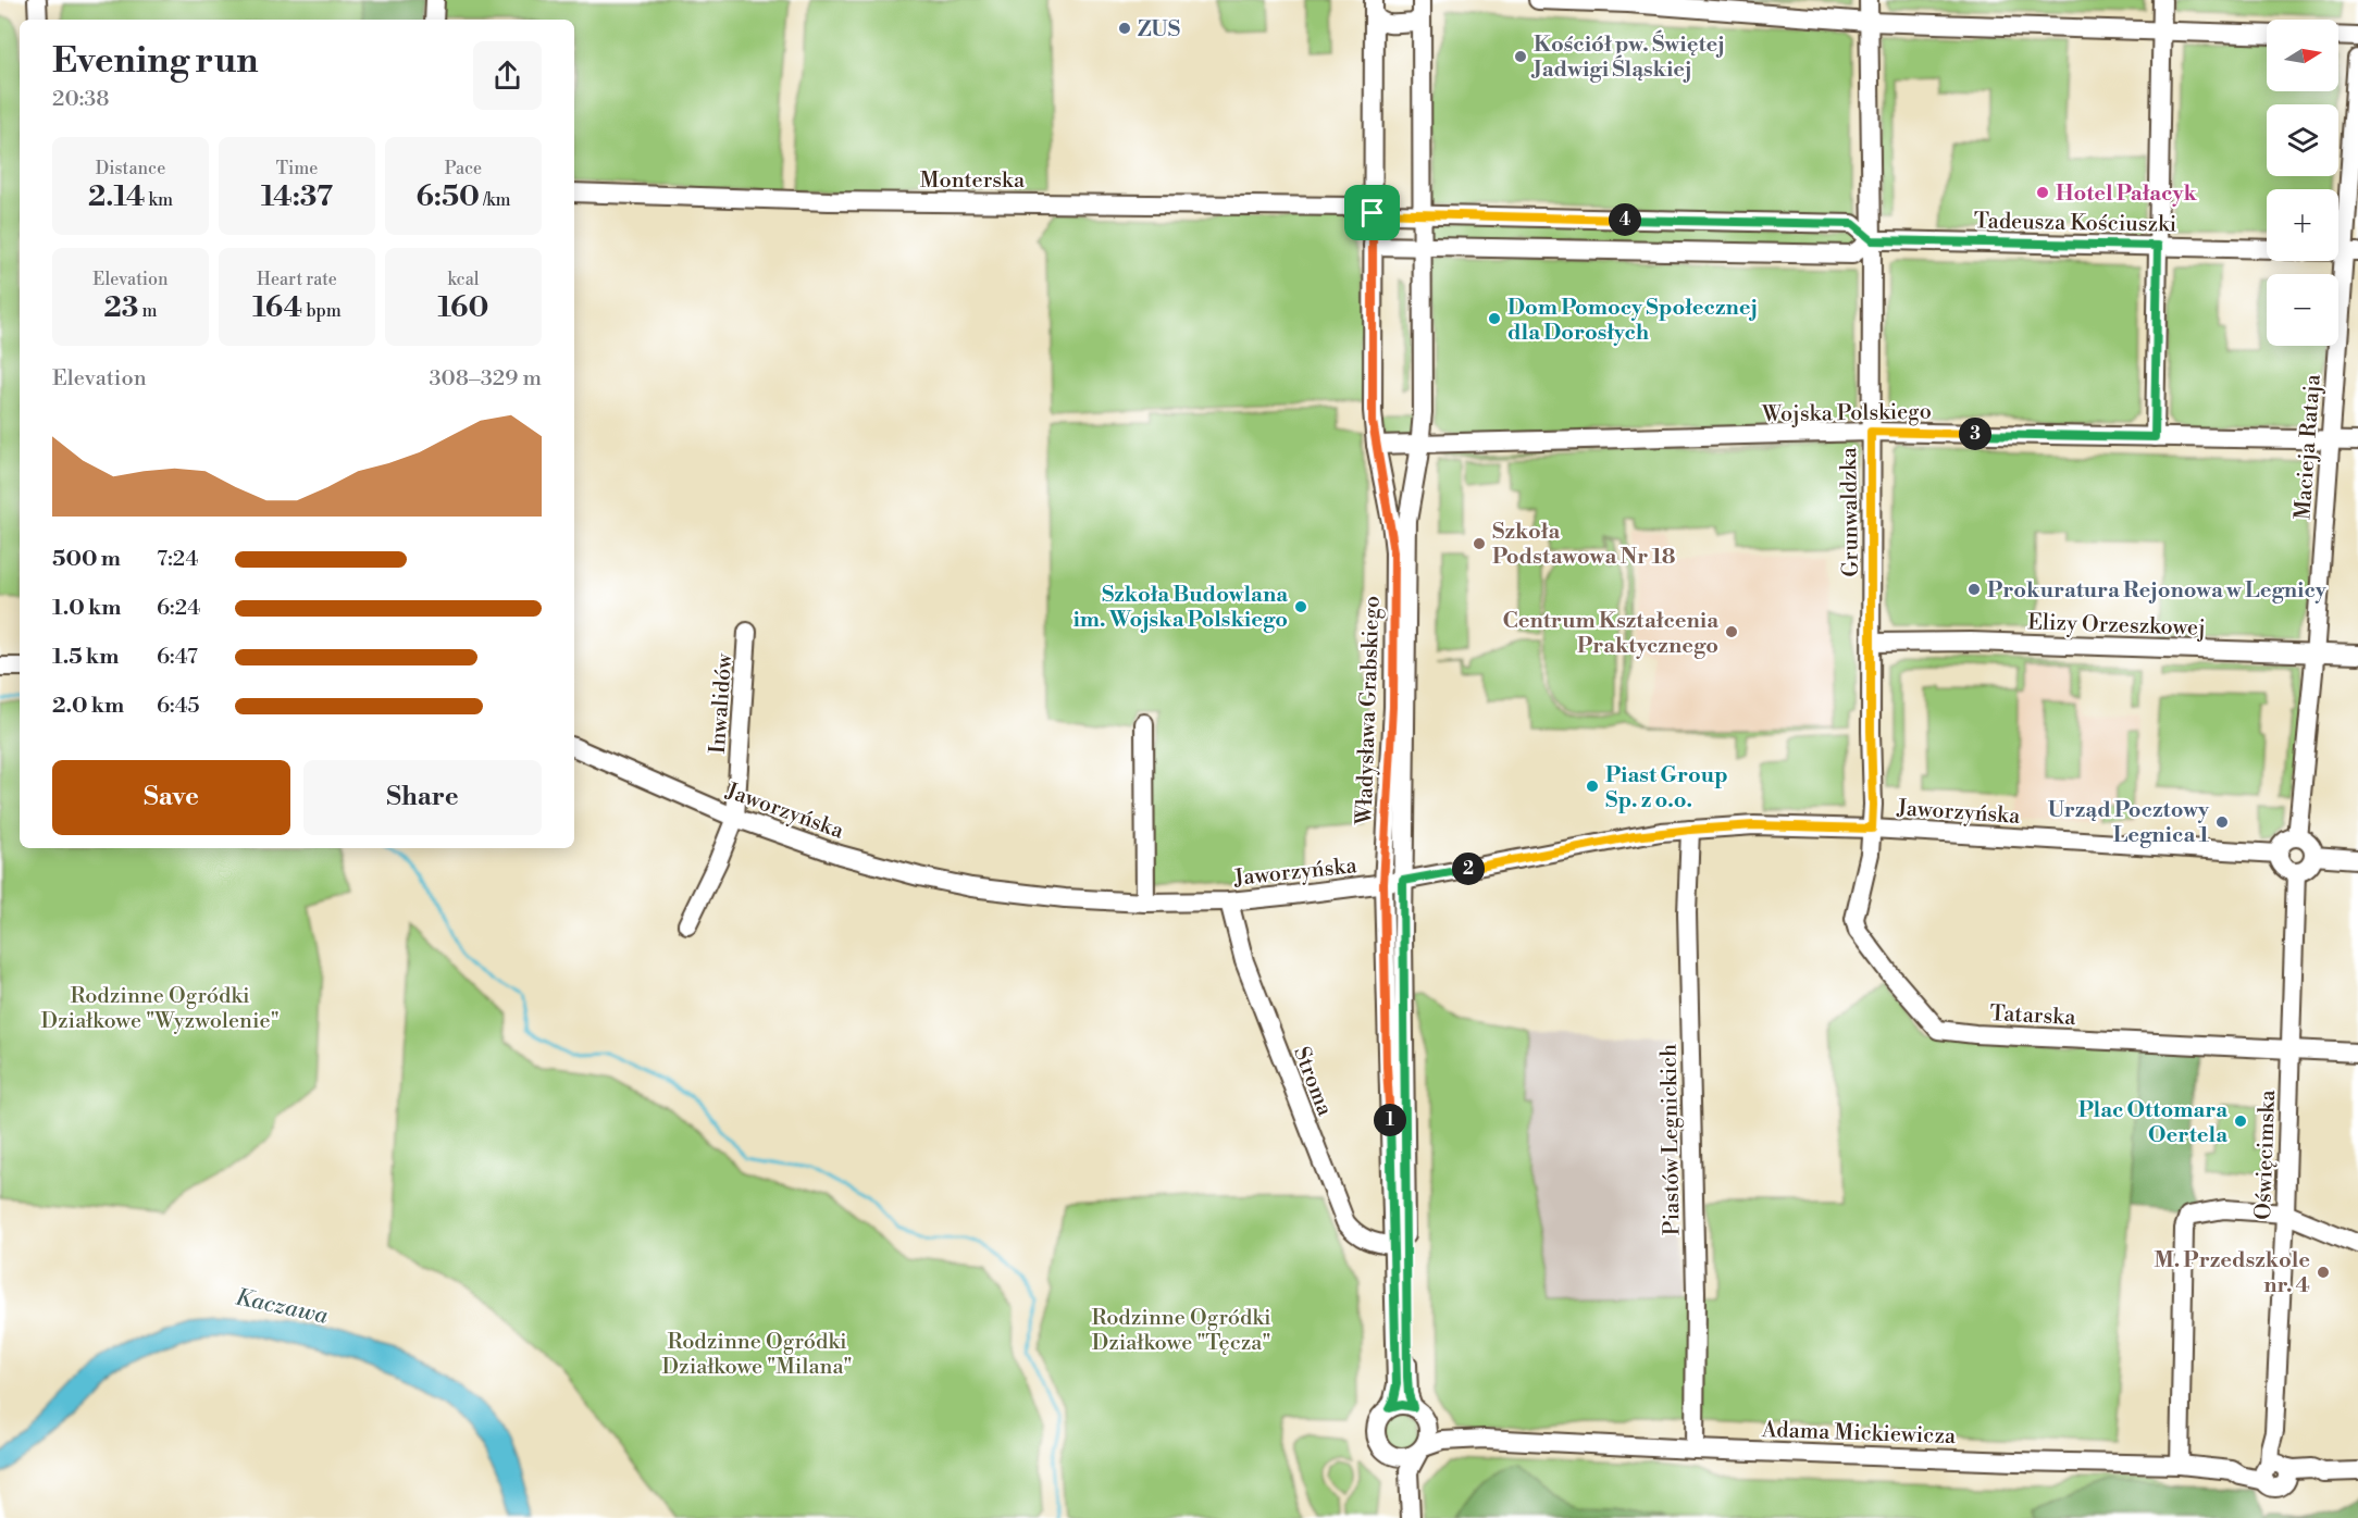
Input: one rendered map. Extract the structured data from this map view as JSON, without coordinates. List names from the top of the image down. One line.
{"streets":{"street":["Monterska","Tadeusza Kościuszki","Wojska Polskiego","Macieja Rataja","Grunwaldzka","Elizy Orzeszkowej","Inwalidów","Władysława Grabskiego","Jaworzyńska","Tatarska","Stroma","Piastów Legnickich","Oświęcimska","Adama Mickiewicza"]},"crossings":[["Monterska","Władysława Grabskiego"],["Tadeusza Kościuszki","Grunwaldzka"],["Tadeusza Kościuszki","Władysława Grabskiego"],["Wojska Polskiego","Macieja Rataja"],["Wojska Polskiego","Grunwaldzka"],["Wojska Polskiego","Władysława Grabskiego"],["Macieja Rataja","Elizy Orzeszkowej"],["Macieja Rataja","Jaworzyńska"],["Macieja Rataja","Oświęcimska"],["Grunwaldzka","Elizy Orzeszkowej"],["Grunwaldzka","Jaworzyńska"],["Grunwaldzka","Tatarska"],["Inwalidów","Jaworzyńska"],["Władysława Grabskiego","Jaworzyńska"],["Władysława Grabskiego","Stroma"],["Władysława Grabskiego","Adama Mickiewicza"],["Jaworzyńska","Tatarska"],["Jaworzyńska","Stroma"],["Jaworzyńska","Piastów Legnickich"],["Jaworzyńska","Oświęcimska"],["Tatarska","Oświęcimska"],["Piastów Legnickich","Adama Mickiewicza"],["Oświęcimska","Adama Mickiewicza"]],"water":["Kaczawa"],"parks":["Rodzinne Ogródki Działkowe \"Wyzwolenie\"","Rodzinne Ogródki Działkowe \"Tęcza\"","Rodzinne Ogródki Działkowe \"Milana\""],"places":["ZUS","Kościół pw. Świętej Jadwigi Śląskiej","Hotel Pałacyk","Dom Pomocy Społecznej dla Dorosłych","Szkoła Podstawowa Nr 18","Prokuratura Rejonowa w Legnicy","Szkoła Budowlana im. Wojska Polskiego","Centrum Kształcenia Praktycznego","Piast Group Sp. z o.o.","Urząd Pocztowy Legnica 1","Plac Ottomara Oertela","M. Przedszkole nr. 4"],"north":"right","page":{"map_buttons":["+","−"],"heading":["Evening run","20:38"],"stats":[["Distance","2.14 km"],["Time","14:37"],["Pace","6:50 /km"],["Elevation","23 m"],["Heart rate","164 bpm"],["kcal","160"]],"pins":["4","3","2","1"],"chart":["Elevation","308–329 m"],"list":[{"name":"500 m","note":"7:24"},{"name":"1.0 km","note":"6:24"},{"name":"1.5 km","note":"6:47"},{"name":"2.0 km","note":"6:45"}],"buttons":["Save","Share"]}}
